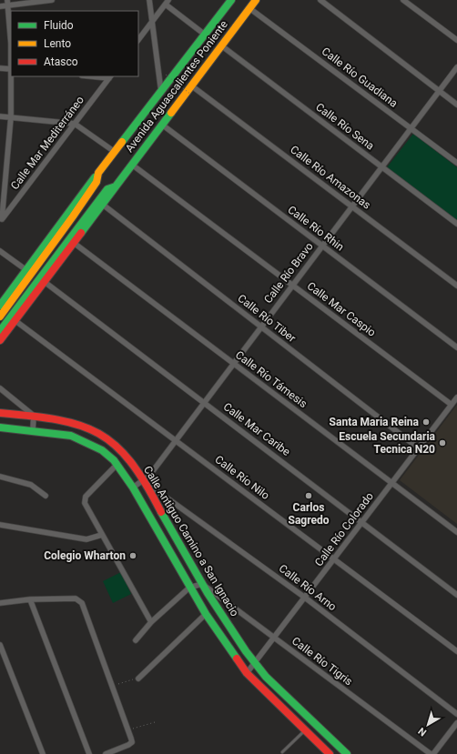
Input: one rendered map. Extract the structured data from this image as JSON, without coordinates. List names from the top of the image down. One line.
{"streets":{"main road":["Avenida Aguascalientes Poniente","Calle Antiguo Camino a San Ignacio"],"street":["Calle Río Guadiana","Calle Río Sena","Calle Mar Mediterráneo","Calle Río Amazonas","Calle Río Rhin","Calle Río Bravo","Calle Mar Caspio","Calle Río Tiber","Calle Río Támesis","Calle Mar Caribe","Calle Río Nilo","Calle Río Colorado","Calle Río Arno","Calle Río Tigris"]},"crossings":[["Calle Río Guadiana","Avenida Aguascalientes Poniente"],["Calle Río Guadiana","Calle Río Bravo"],["Avenida Aguascalientes Poniente","Calle Río Sena"],["Avenida Aguascalientes Poniente","Calle Río Amazonas"],["Avenida Aguascalientes Poniente","Calle Río Rhin"],["Avenida Aguascalientes Poniente","Calle Mar Caspio"],["Avenida Aguascalientes Poniente","Calle Río Tiber"],["Avenida Aguascalientes Poniente","Calle Río Támesis"],["Avenida Aguascalientes Poniente","Calle Mar Caribe"],["Avenida Aguascalientes Poniente","Calle Río Nilo"],["Calle Río Sena","Calle Río Bravo"],["Calle Río Amazonas","Calle Río Bravo"],["Calle Río Rhin","Calle Río Bravo"],["Calle Río Bravo","Calle Mar Caspio"],["Calle Río Bravo","Calle Río Tiber"],["Calle Río Bravo","Calle Río Támesis"],["Calle Río Bravo","Calle Mar Caribe"],["Calle Río Bravo","Calle Río Nilo"],["Calle Río Bravo","Calle Antiguo Camino a San Ignacio"],["Calle Río Bravo","Calle Río Arno"],["Calle Mar Caspio","Calle Río Colorado"],["Calle Río Tiber","Calle Río Colorado"],["Calle Río Támesis","Calle Río Colorado"],["Calle Mar Caribe","Calle Río Colorado"],["Calle Río Nilo","Calle Río Colorado"],["Calle Río Colorado","Calle Antiguo Camino a San Ignacio"],["Calle Río Colorado","Calle Río Arno"],["Calle Río Colorado","Calle Río Tigris"],["Calle Antiguo Camino a San Ignacio","Calle Río Arno"],["Calle Antiguo Camino a San Ignacio","Calle Río Tigris"]],"places":["Santa Maria Reina","Escuela Secundaria Tecnica N20","Carlos Sagredo","Colegio Wharton"],"legend":["Fluido","Lento","Atasco"],"north":"bottom left"}
